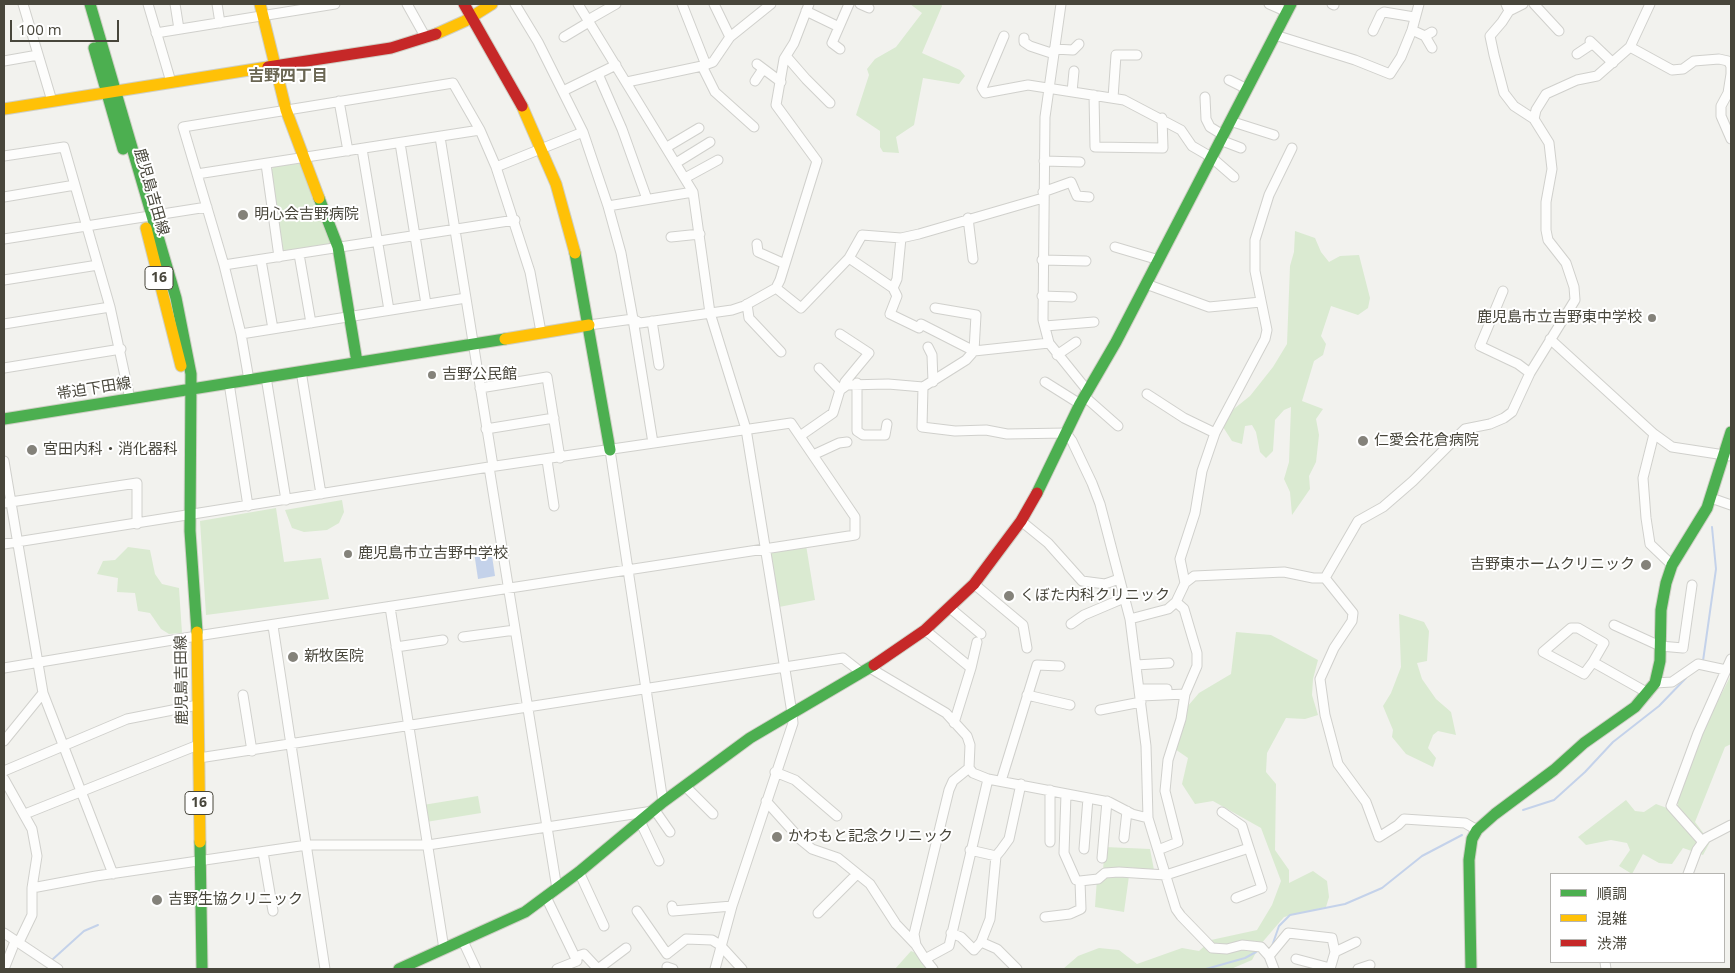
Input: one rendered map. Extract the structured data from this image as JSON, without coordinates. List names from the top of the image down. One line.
{"streets":{"street":["鹿児島吉田線","16","帯迫下田線"]},"crossings":[["鹿児島吉田線","帯迫下田線"]],"districts":["吉野四丁目"],"places":["明心会吉野病院","鹿児島市立吉野東中学校","吉野公民館","仁愛会花倉病院","宮田内科・消化器科","鹿児島市立吉野中学校","吉野東ホームクリニック","くぼた内科クリニック","新牧医院","かわもと記念クリニック","吉野生協クリニック"],"legend":["順調","混雑","渋滞"],"scale_bar":"100 m"}
